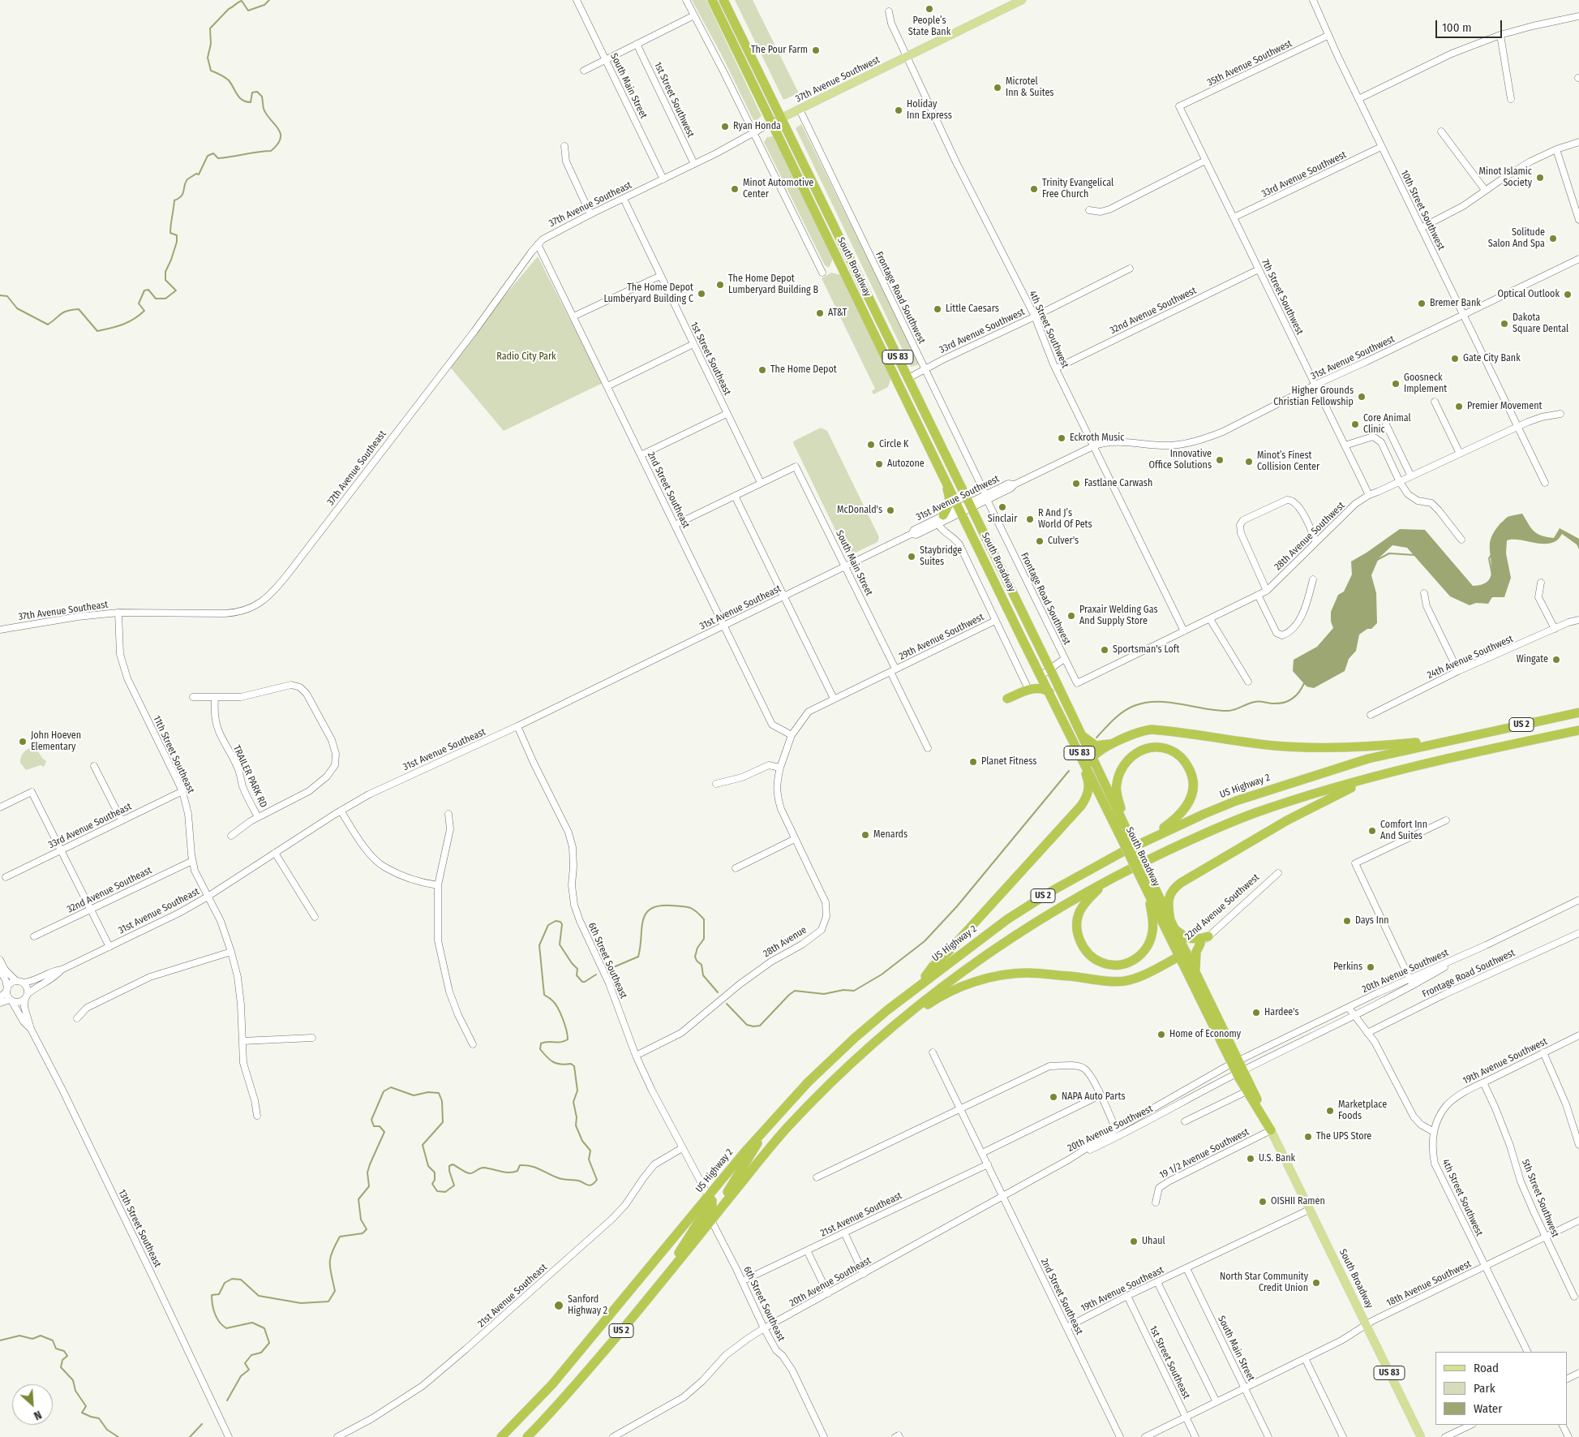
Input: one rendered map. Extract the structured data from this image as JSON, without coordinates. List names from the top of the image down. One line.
{"streets":{"highway":["South Broadway","US 83","US 2","US Highway 2"],"main road":["37th Avenue Southwest"],"street":["35th Avenue Southwest","South Main Street","1st Street Southwest","33rd Avenue Southwest","37th Avenue Southeast","10th Street Southwest","7th Street Southwest","Frontage Road Southwest","32nd Avenue Southwest","4th Street Southwest","31st Avenue Southwest","1st Street Southeast","2nd Street Southeast","28th Avenue Southwest","31st Avenue Southeast","29th Avenue Southwest","24th Avenue Southwest","11th Street Southeast","TRAILER PARK RD","33rd Avenue Southeast","32nd Avenue Southeast","22nd Avenue Southwest","28th Avenue","6th Street Southeast","20th Avenue Southwest","19th Avenue Southwest","19 1/2 Avenue Southwest","5th Street Southwest","21st Avenue Southeast","13th Street Southeast","20th Avenue Southeast","18th Avenue Southwest","19th Avenue Southeast"]},"crossings":[["35th Avenue Southwest","10th Street Southwest"],["35th Avenue Southwest","7th Street Southwest"],["37th Avenue Southwest","South Main Street"],["37th Avenue Southwest","1st Street Southwest"],["37th Avenue Southwest","37th Avenue Southeast"],["37th Avenue Southwest","South Broadway"],["37th Avenue Southwest","Frontage Road Southwest"],["37th Avenue Southwest","4th Street Southwest"],["South Main Street","37th Avenue Southeast"],["South Main Street","31st Avenue Southwest"],["South Main Street","1st Street Southeast"],["South Main Street","31st Avenue Southeast"],["South Main Street","29th Avenue Southwest"],["South Main Street","18th Avenue Southwest"],["South Main Street","19th Avenue Southeast"],["33rd Avenue Southwest","10th Street Southwest"],["33rd Avenue Southwest","South Broadway"],["33rd Avenue Southwest","7th Street Southwest"],["33rd Avenue Southwest","Frontage Road Southwest"],["33rd Avenue Southwest","4th Street Southwest"],["37th Avenue Southeast","1st Street Southeast"],["37th Avenue Southeast","2nd Street Southeast"],["37th Avenue Southeast","11th Street Southeast"],["10th Street Southwest","31st Avenue Southwest"],["10th Street Southwest","28th Avenue Southwest"],["South Broadway","31st Avenue Southwest"],["South Broadway","22nd Avenue Southwest"],["South Broadway","20th Avenue Southwest"],["South Broadway","19 1/2 Avenue Southwest"],["South Broadway","18th Avenue Southwest"],["7th Street Southwest","32nd Avenue Southwest"],["7th Street Southwest","31st Avenue Southwest"],["7th Street Southwest","28th Avenue Southwest"],["Frontage Road Southwest","31st Avenue Southwest"],["Frontage Road Southwest","28th Avenue Southwest"],["32nd Avenue Southwest","4th Street Southwest"],["4th Street Southwest","31st Avenue Southwest"],["4th Street Southwest","28th Avenue Southwest"],["4th Street Southwest","19th Avenue Southwest"],["4th Street Southwest","18th Avenue Southwest"],["31st Avenue Southwest","31st Avenue Southeast"],["1st Street Southeast","18th Avenue Southwest"],["1st Street Southeast","19th Avenue Southeast"],["2nd Street Southeast","31st Avenue Southeast"],["2nd Street Southeast","28th Avenue"],["2nd Street Southeast","21st Avenue Southeast"],["2nd Street Southeast","20th Avenue Southeast"],["2nd Street Southeast","19th Avenue Southeast"],["31st Avenue Southeast","11th Street Southeast"],["31st Avenue Southeast","6th Street Southeast"],["31st Avenue Southeast","13th Street Southeast"],["29th Avenue Southwest","28th Avenue"],["US 2","6th Street Southeast"],["11th Street Southeast","33rd Avenue Southeast"],["11th Street Southeast","32nd Avenue Southeast"],["US Highway 2","6th Street Southeast"],["28th Avenue","6th Street Southeast"],["6th Street Southeast","21st Avenue Southeast"],["6th Street Southeast","20th Avenue Southeast"],["20th Avenue Southwest","20th Avenue Southeast"],["19th Avenue Southwest","5th Street Southwest"],["5th Street Southwest","18th Avenue Southwest"]],"parks":["Radio City Park"],"places":["People’s State Bank","The Pour Farm","Microtel Inn & Suites","Holiday Inn Express","Ryan Honda","Minot Islamic Society","Minot Automotive Center","Trinity Evangelical Free Church","Solitude Salon And Spa","The Home Depot Lumberyard Building B","The Home Depot Lumberyard Building C","Optical Outlook","Bremer Bank","Little Caesars","AT&T","Dakota Square Dental","Gate City Bank","The Home Depot","Goosneck Implement","Higher Grounds Christian Fellowship","Premier Movement","Core Animal Clinic","Eckroth Music","Circle K","Innovative Office Solutions","Minot’s Finest Collision Center","Autozone","Fastlane Carwash","Sinclair","McDonald's","R And J’s World Of Pets","Culver's","Staybridge Suites","Praxair Welding Gas And Supply Store","Sportsman's Loft","Wingate","John Hoeven Elementary","Planet Fitness","Comfort Inn And Suites","Menards","Days Inn","Perkins","Hardee's","Home of Economy","NAPA Auto Parts","Marketplace Foods","The UPS Store","U.S. Bank","OISHII Ramen","Uhaul","North Star Community Credit Union","Sanford Highway 2"],"legend":["Road","Park","Water"],"scale_bar":"100 m","north":"bottom right"}
